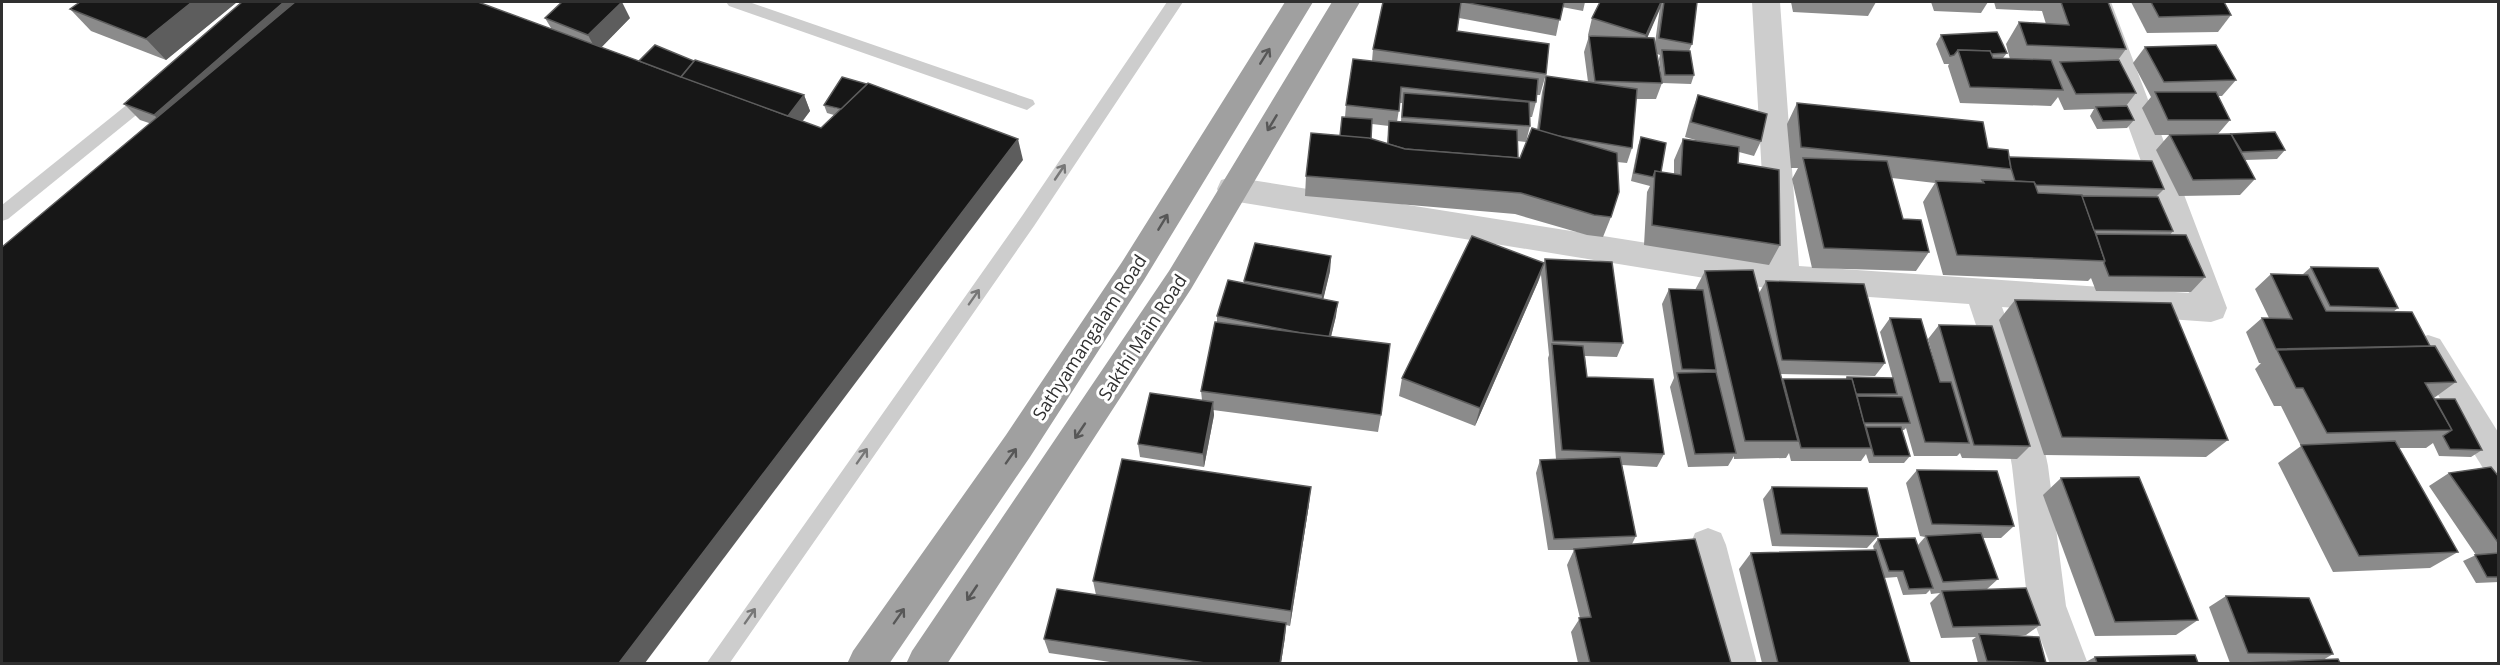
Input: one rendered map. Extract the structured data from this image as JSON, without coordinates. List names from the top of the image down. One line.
{"streets":{"highway":["Sathyamangalam Road","Sakthi Main Road"]},"one_way":["Sathyamangalam Road","Sakthi Main Road"]}
